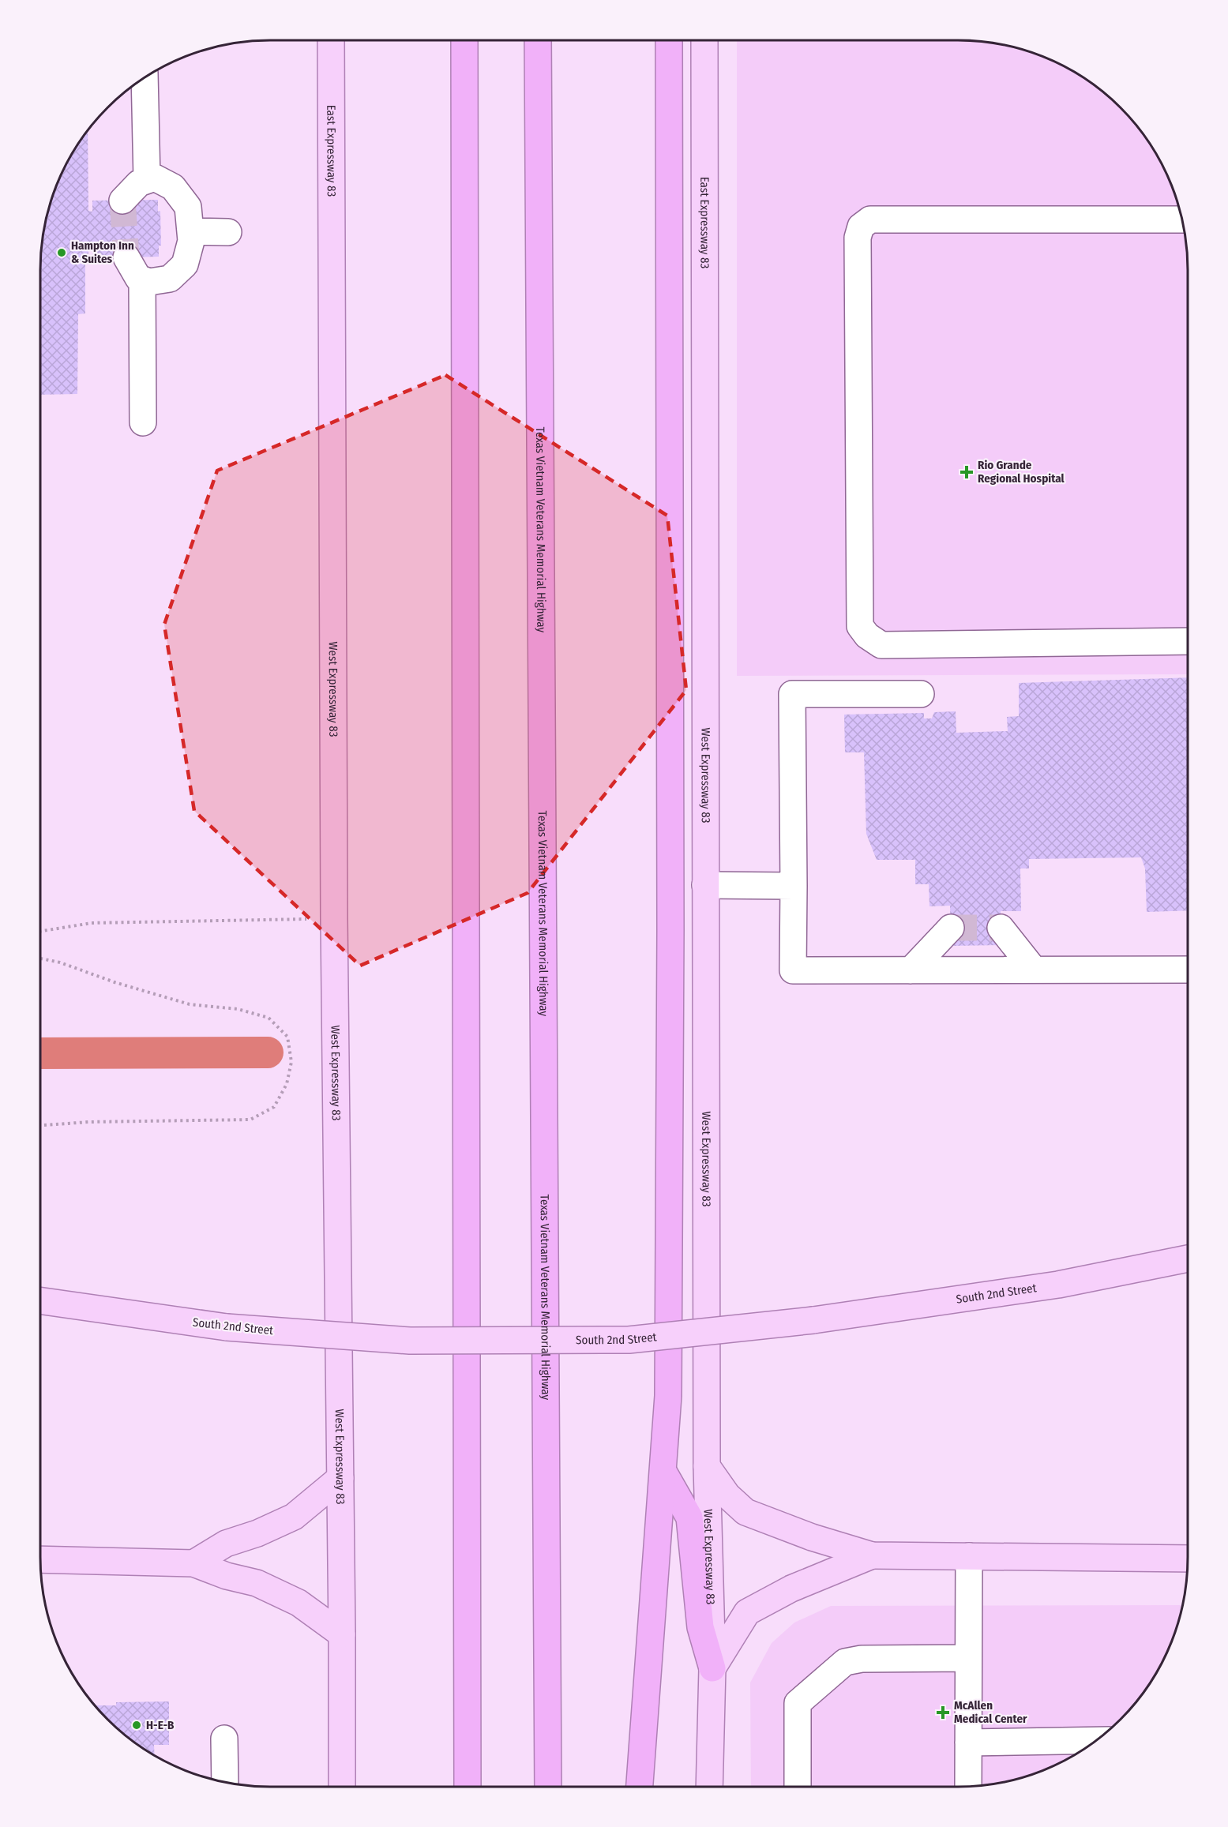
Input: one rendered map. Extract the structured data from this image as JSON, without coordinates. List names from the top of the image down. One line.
{"streets":{"highway":["Texas Vietnam Veterans Memorial Highway"],"main road":["East Expressway 83","West Expressway 83","South 2nd Street"]},"crossings":[["East Expressway 83","West Expressway 83"]],"places":{"other":["Hampton Inn & Suites","H-E-B"],"health":["Rio Grande Regional Hospital","McAllen Medical Center"]}}
